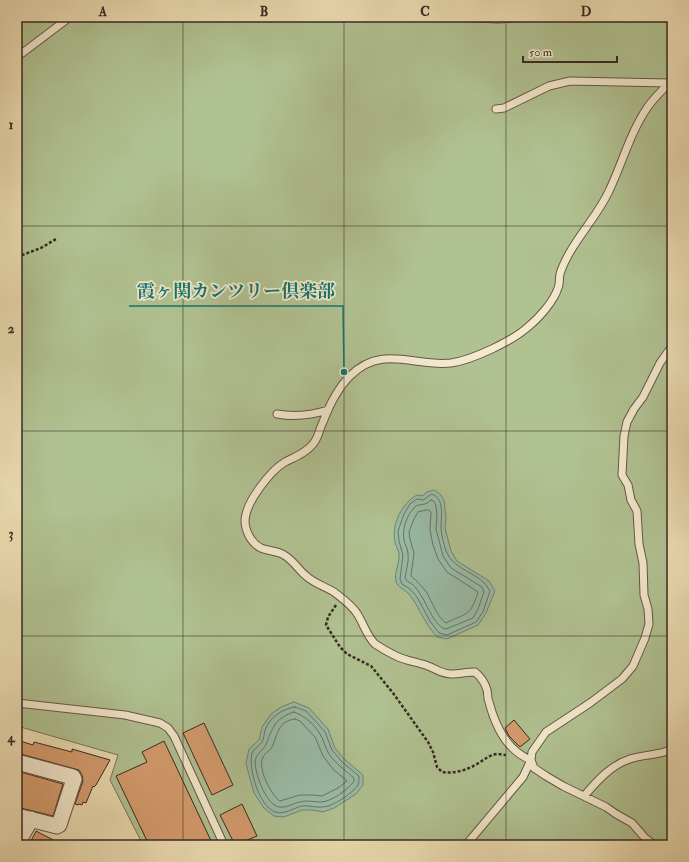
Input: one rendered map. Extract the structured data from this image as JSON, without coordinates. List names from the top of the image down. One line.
{"places":["霞ヶ関カンツリー倶楽部"],"scale_bar":"50 m","grid":{"columns":["A","B","C","D"],"rows":["1","2","3","4"]}}
